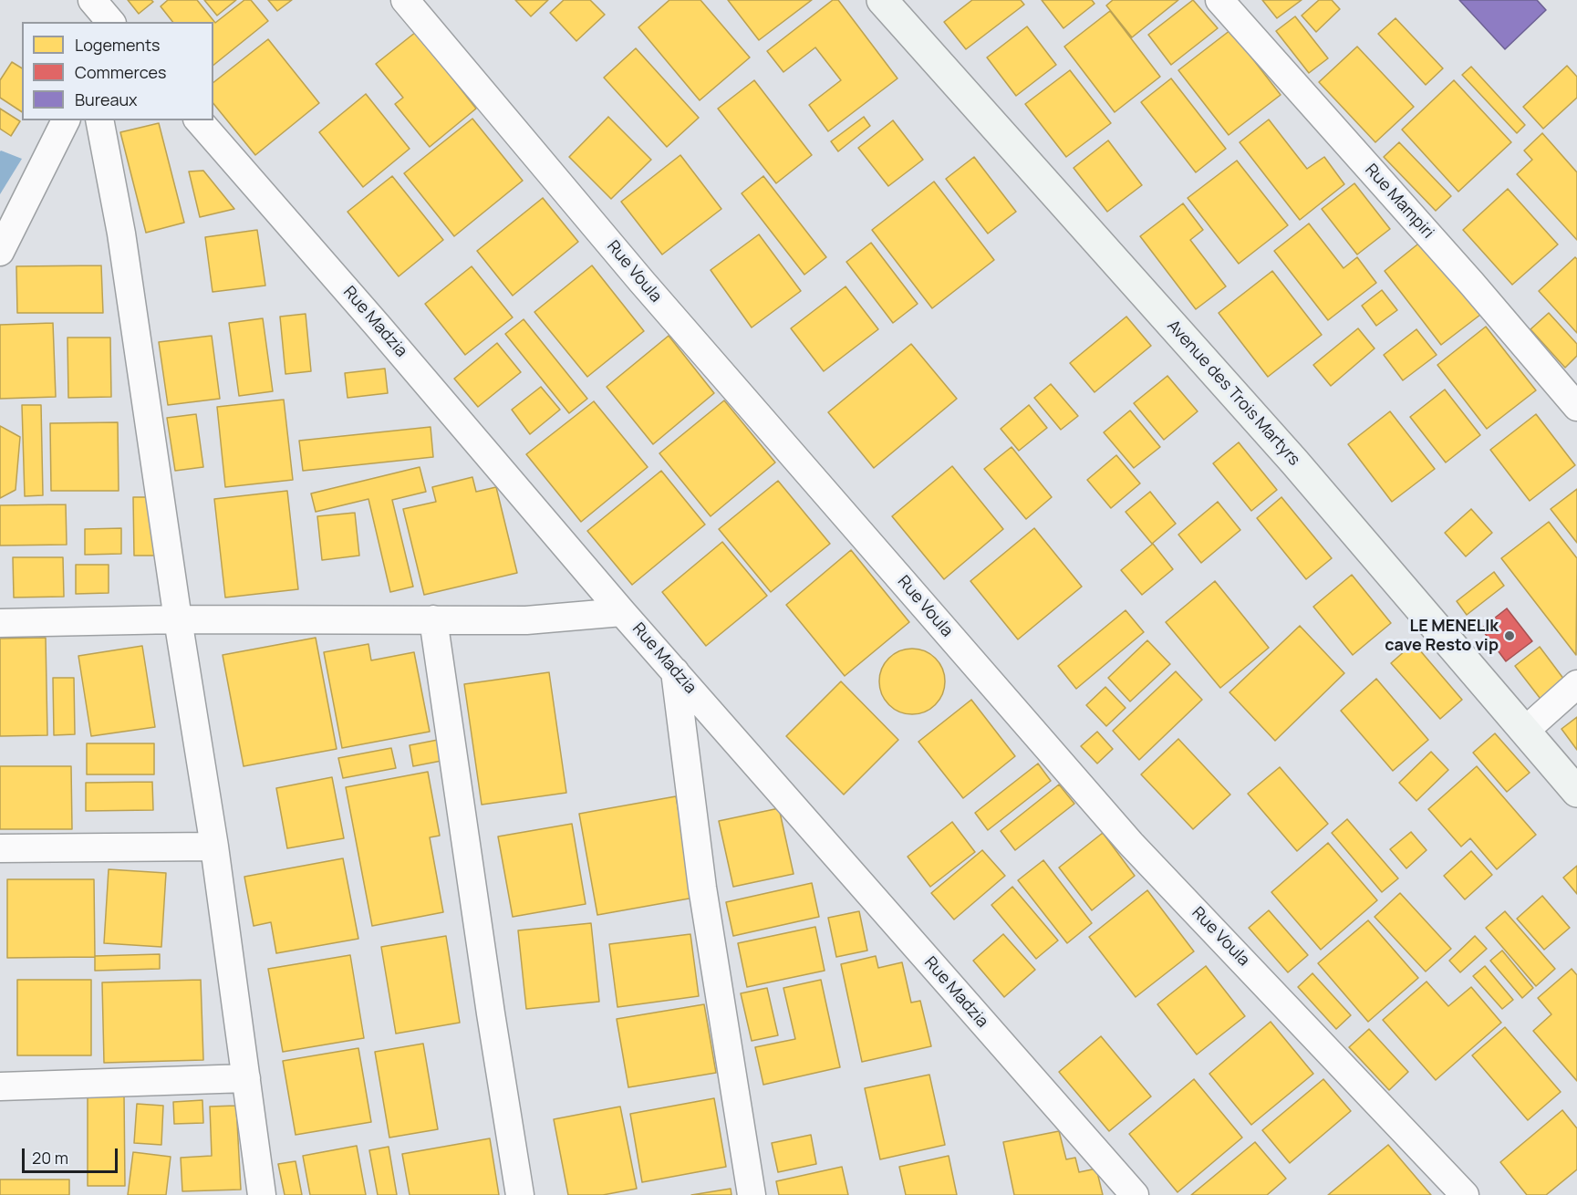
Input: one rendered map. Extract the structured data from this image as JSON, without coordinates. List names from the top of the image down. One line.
{"streets":{"main road":["Avenue des Trois Martyrs"],"street":["Rue Mampiri","Rue Voula","Rue Madzia"]},"places":["LE MENELIk cave Resto vip"],"legend":["Logements","Commerces","Bureaux"],"scale_bar":"20 m"}
